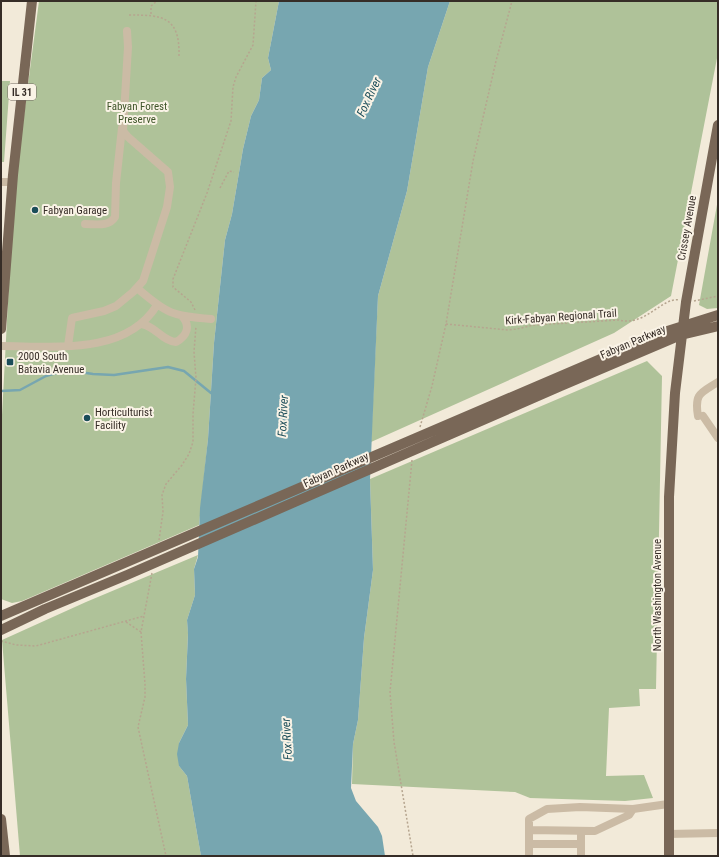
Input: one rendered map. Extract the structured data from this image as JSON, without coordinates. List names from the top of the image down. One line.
{"streets":{"main road":["IL 31","Crissey Avenue","Fabyan Parkway","North Washington Avenue"],"path":["Kirk-Fabyan Regional Trail"]},"crossings":[["Crissey Avenue","Kirk-Fabyan Regional Trail"],["Crissey Avenue","Fabyan Parkway"],["Crissey Avenue","North Washington Avenue"],["Fabyan Parkway","North Washington Avenue"]],"water":["Fox River"],"parks":["Fabyan Forest Preserve"],"places":{"other":["Fabyan Garage","Horticulturist Facility"],"transit":["2000 South Batavia Avenue"]}}
